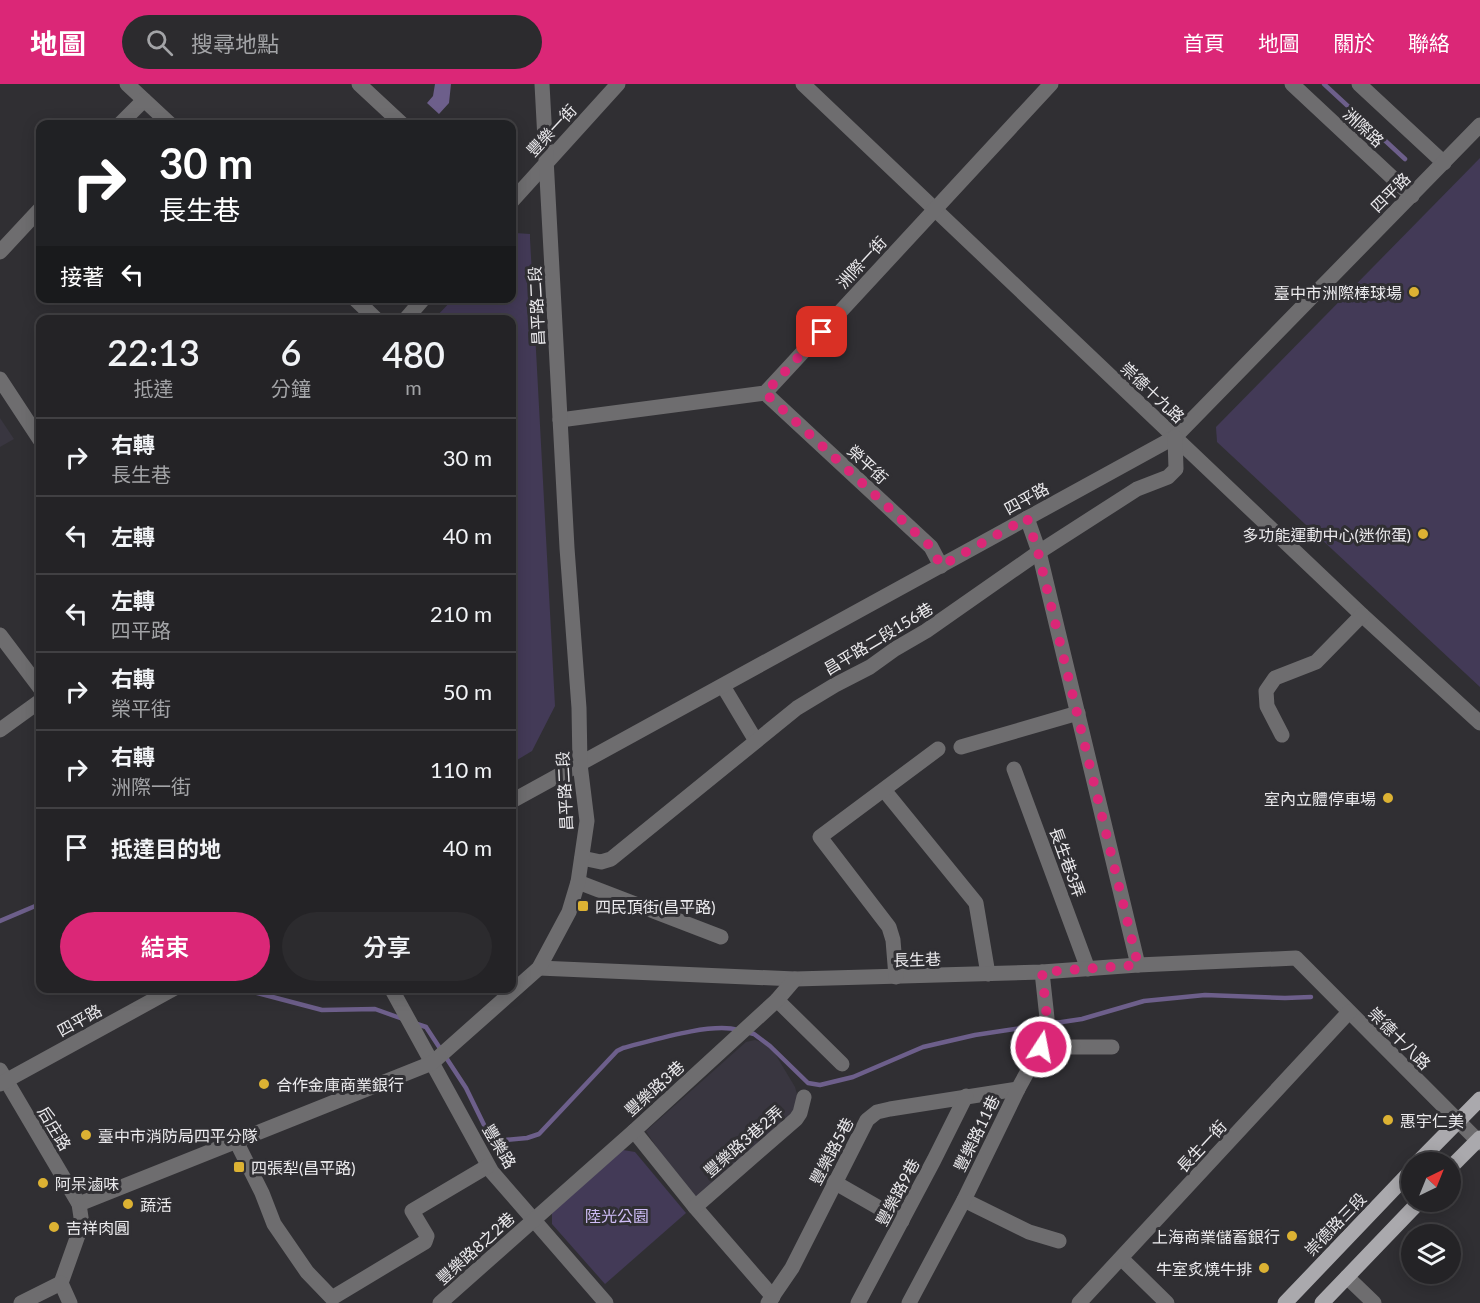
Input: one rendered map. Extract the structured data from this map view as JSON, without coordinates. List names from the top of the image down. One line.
{"streets":{"main road":["崇德路三段"],"street":["洲際路","豐樂一街","四平路","洲際一街","昌平路二段","崇德十九路","榮平街","昌平路二段156巷","長生巷3弄","長生巷","崇德十八路","豐樂路3巷","后庄路","豐樂路11巷","豐樂路3巷2弄","豐樂路","長生一街","豐樂路5巷","豐樂路9巷","豐樂路8之2巷"]},"crossings":[["洲際路","四平路"],["豐樂一街","昌平路二段"],["四平路","昌平路二段"],["四平路","崇德十九路"],["四平路","榮平街"],["四平路","昌平路二段156巷"],["四平路","后庄路"],["洲際一街","崇德十九路"],["洲際一街","榮平街"],["昌平路二段","昌平路二段156巷"],["昌平路二段","長生巷"],["昌平路二段","后庄路"],["昌平路二段","豐樂路"],["崇德十九路","昌平路二段156巷"],["長生巷3弄","長生巷"],["長生巷","崇德十八路"],["長生巷","豐樂路3巷"],["長生巷","豐樂路11巷"],["崇德十八路","長生一街"],["豐樂路3巷","豐樂路"],["豐樂路3巷","豐樂路8之2巷"],["豐樂路11巷","豐樂路5巷"],["豐樂路","豐樂路8之2巷"],["豐樂路5巷","豐樂路9巷"]],"parks":["陸光公園"],"places":{"other":["臺中市洲際棒球場","多功能運動中心(迷你蛋)","室內立體停車場","合作金庫商業銀行","惠宇仁美","臺中市消防局四平分隊","阿呆滷味","蔬活","吉祥肉圓","上海商業儲蓄銀行","牛室炙燒牛排"],"transit":["四民頂街(昌平路)","四張犁(昌平路)"]},"north":"top right","page":{"header":"地圖","search":"搜尋地點","nav":["首頁","地圖","關於","聯絡"],"turn":["30 m","長生巷"],"then":"接著","eta":["22:13","抵達","6","分鐘","480","m"],"list":[{"name":"右轉","note":"長生巷","value":"30 m"},{"name":"左轉","value":"40 m"},{"name":"左轉","note":"四平路","value":"210 m"},{"name":"右轉","note":"榮平街","value":"50 m"},{"name":"右轉","note":"洲際一街","value":"110 m"},{"name":"抵達目的地","value":"40 m"}],"buttons":["結束","分享"]}}
